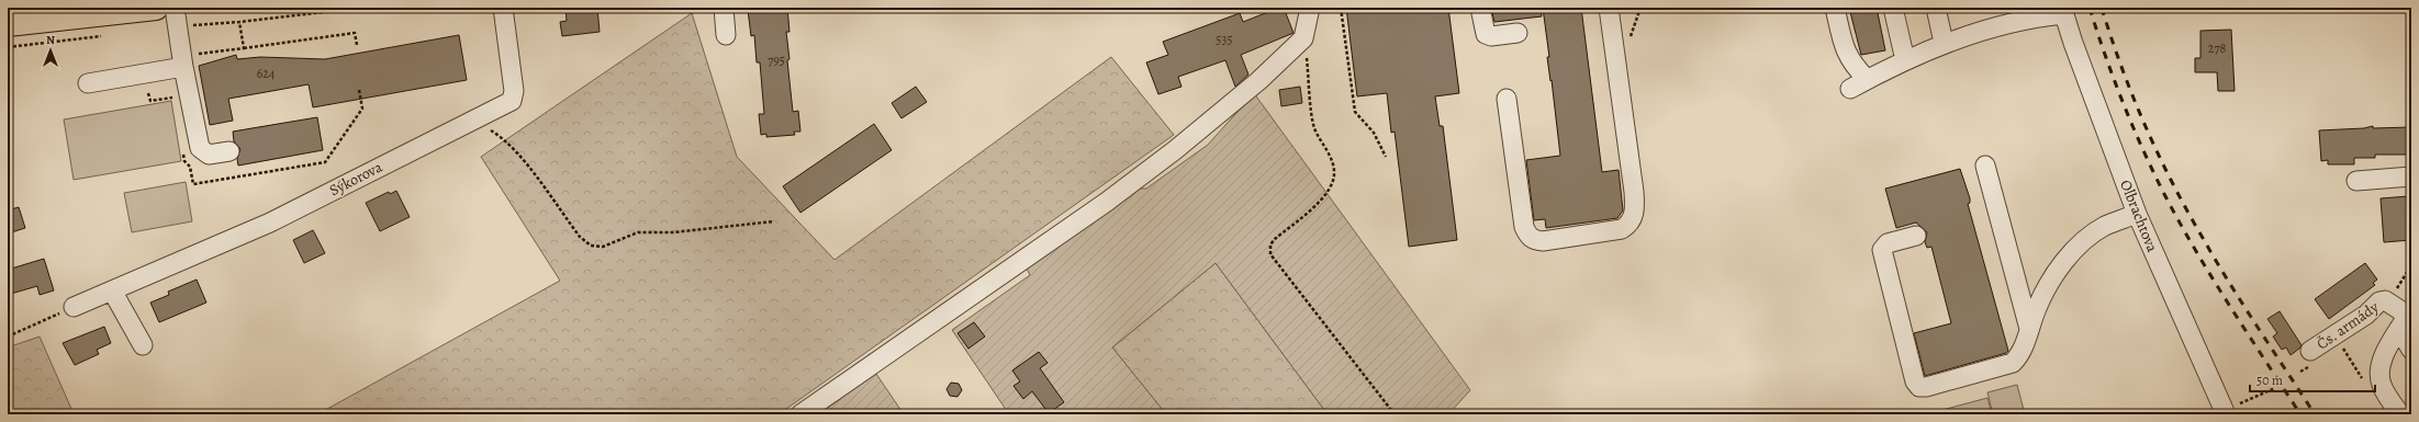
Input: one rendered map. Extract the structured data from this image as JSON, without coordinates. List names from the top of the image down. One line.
{"streets":{"street":["Sýkorova","Olbrachtova","Čs. armády"]},"house_numbers":["535","278","795","624"],"scale_bar":"50 m","north":"top"}
